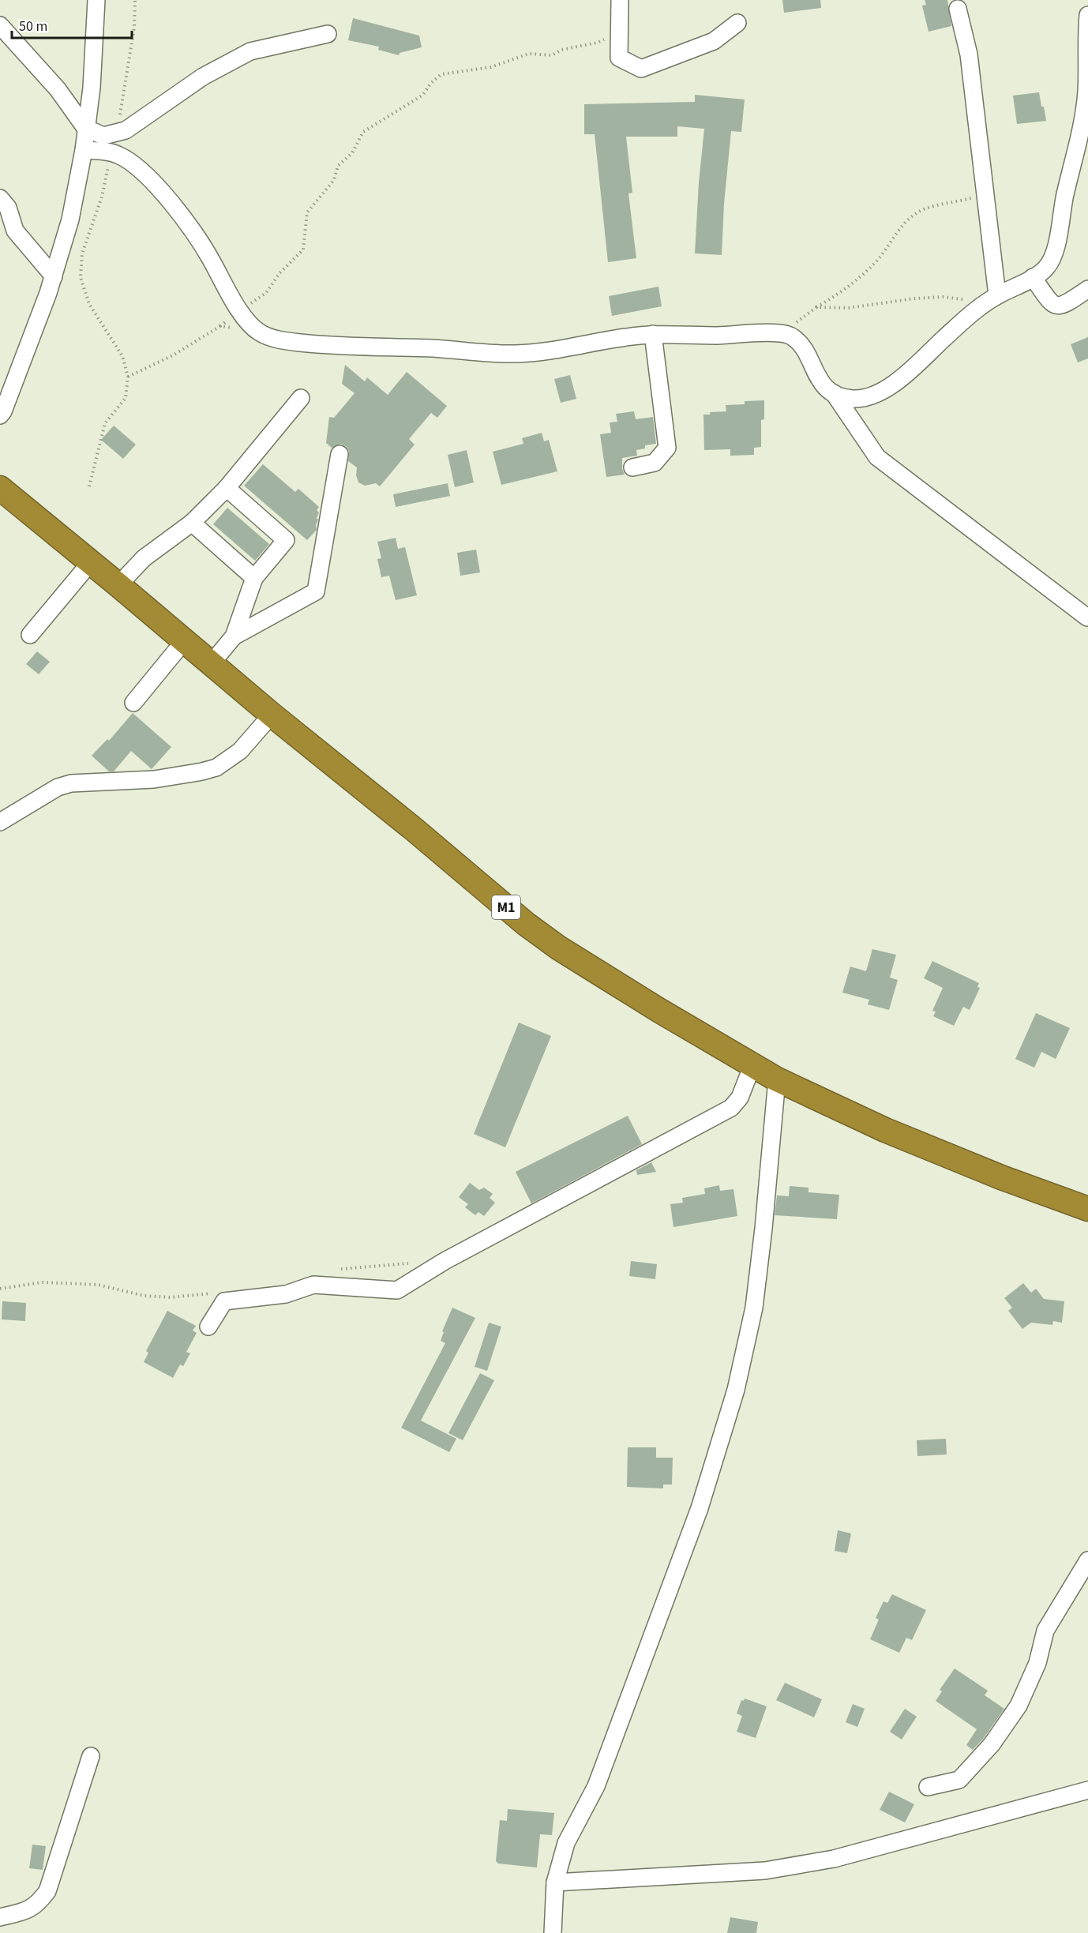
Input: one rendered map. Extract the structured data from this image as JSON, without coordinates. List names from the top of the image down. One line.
{"streets":{"highway":["M1"]},"scale_bar":"50 m"}
